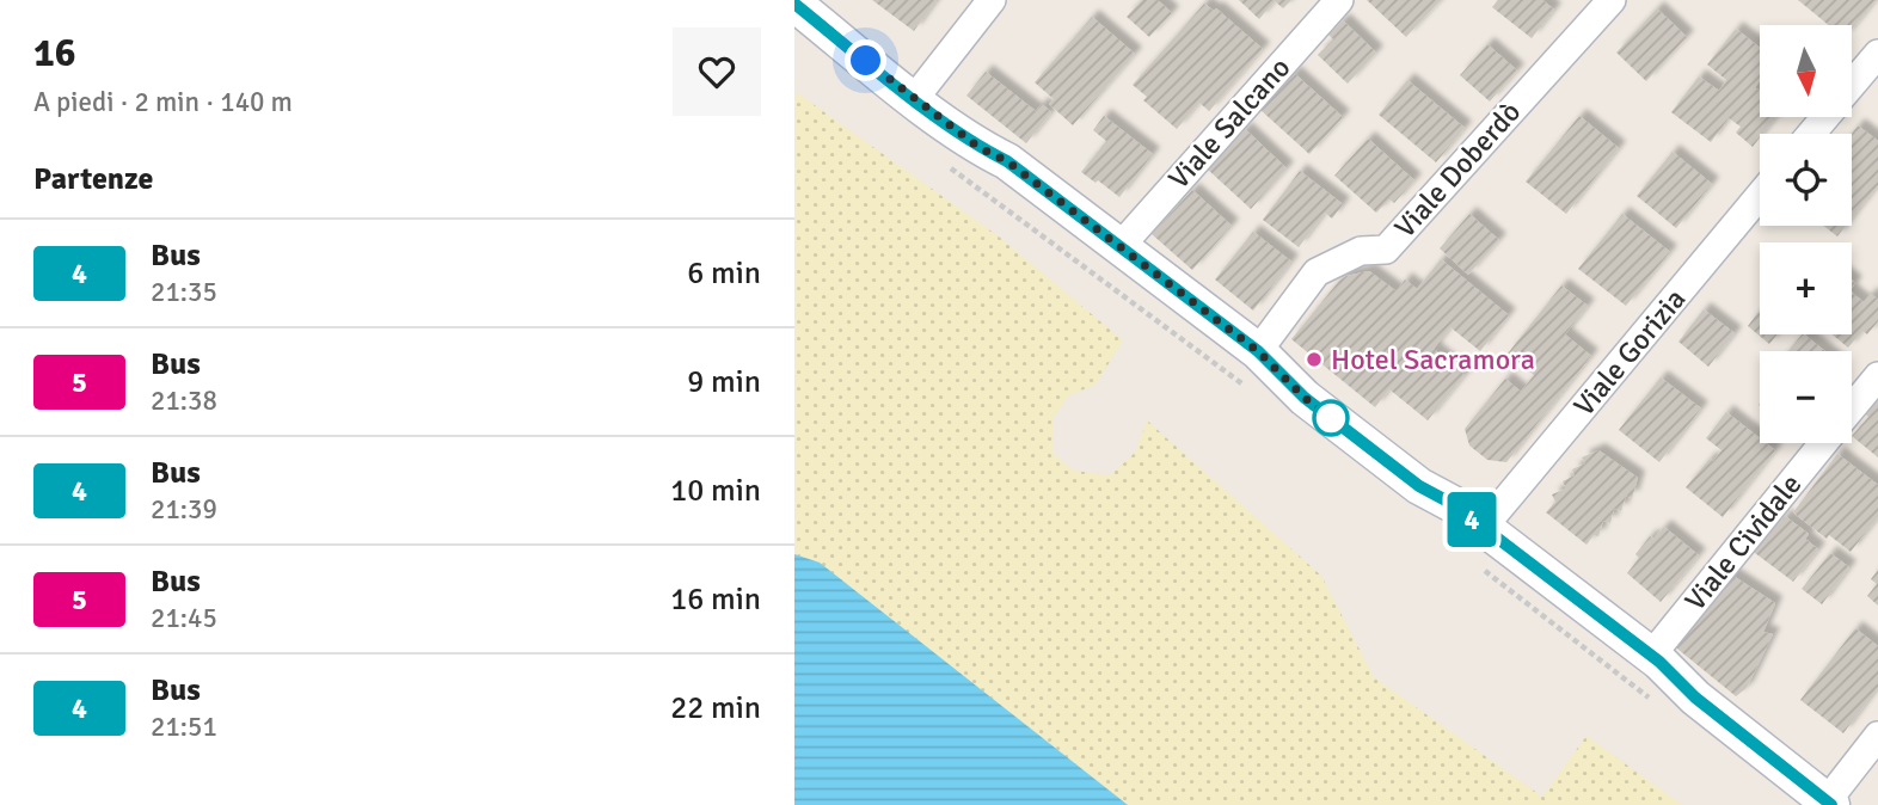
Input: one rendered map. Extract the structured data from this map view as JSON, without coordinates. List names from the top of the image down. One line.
{"streets":{"street":["Viale Salcano","Viale Doberdò","Viale Gorizia","Viale Cividale"]},"places":["Hotel Sacramora"],"lines":["bus line 4"],"north":"bottom","page":{"heading":[["16","A piedi · 2 min · 140 m"],"Partenze"],"on_map":"4","map_buttons":["+","−"],"list":[{"mark":"4","name":"Bus","note":"21:35","value":"6 min"},{"mark":"5","name":"Bus","note":"21:38","value":"9 min"},{"mark":"4","name":"Bus","note":"21:39","value":"10 min"},{"mark":"5","name":"Bus","note":"21:45","value":"16 min"},{"mark":"4","name":"Bus","note":"21:51","value":"22 min"}]}}
